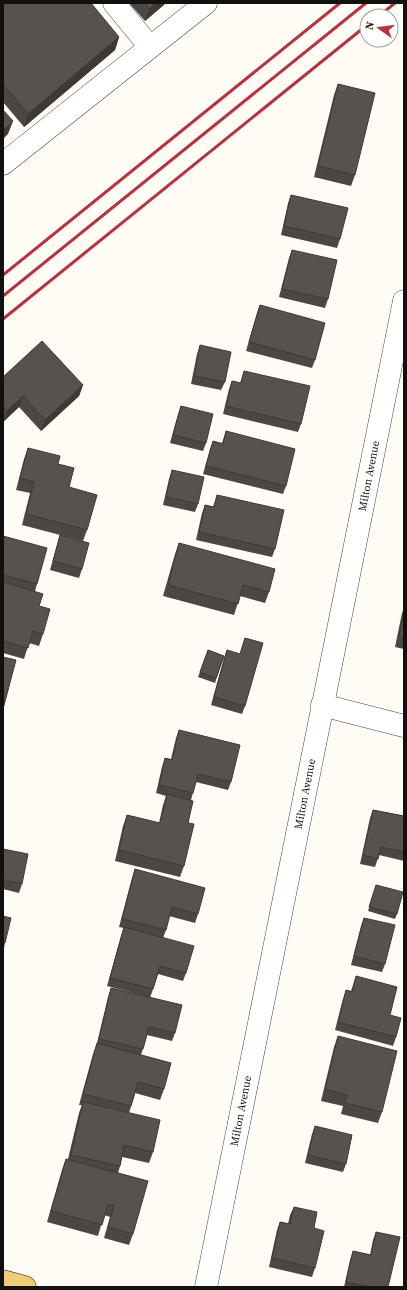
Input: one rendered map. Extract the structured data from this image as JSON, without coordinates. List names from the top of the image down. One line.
{"streets":{"street":["Milton Avenue"]},"north":"left"}
